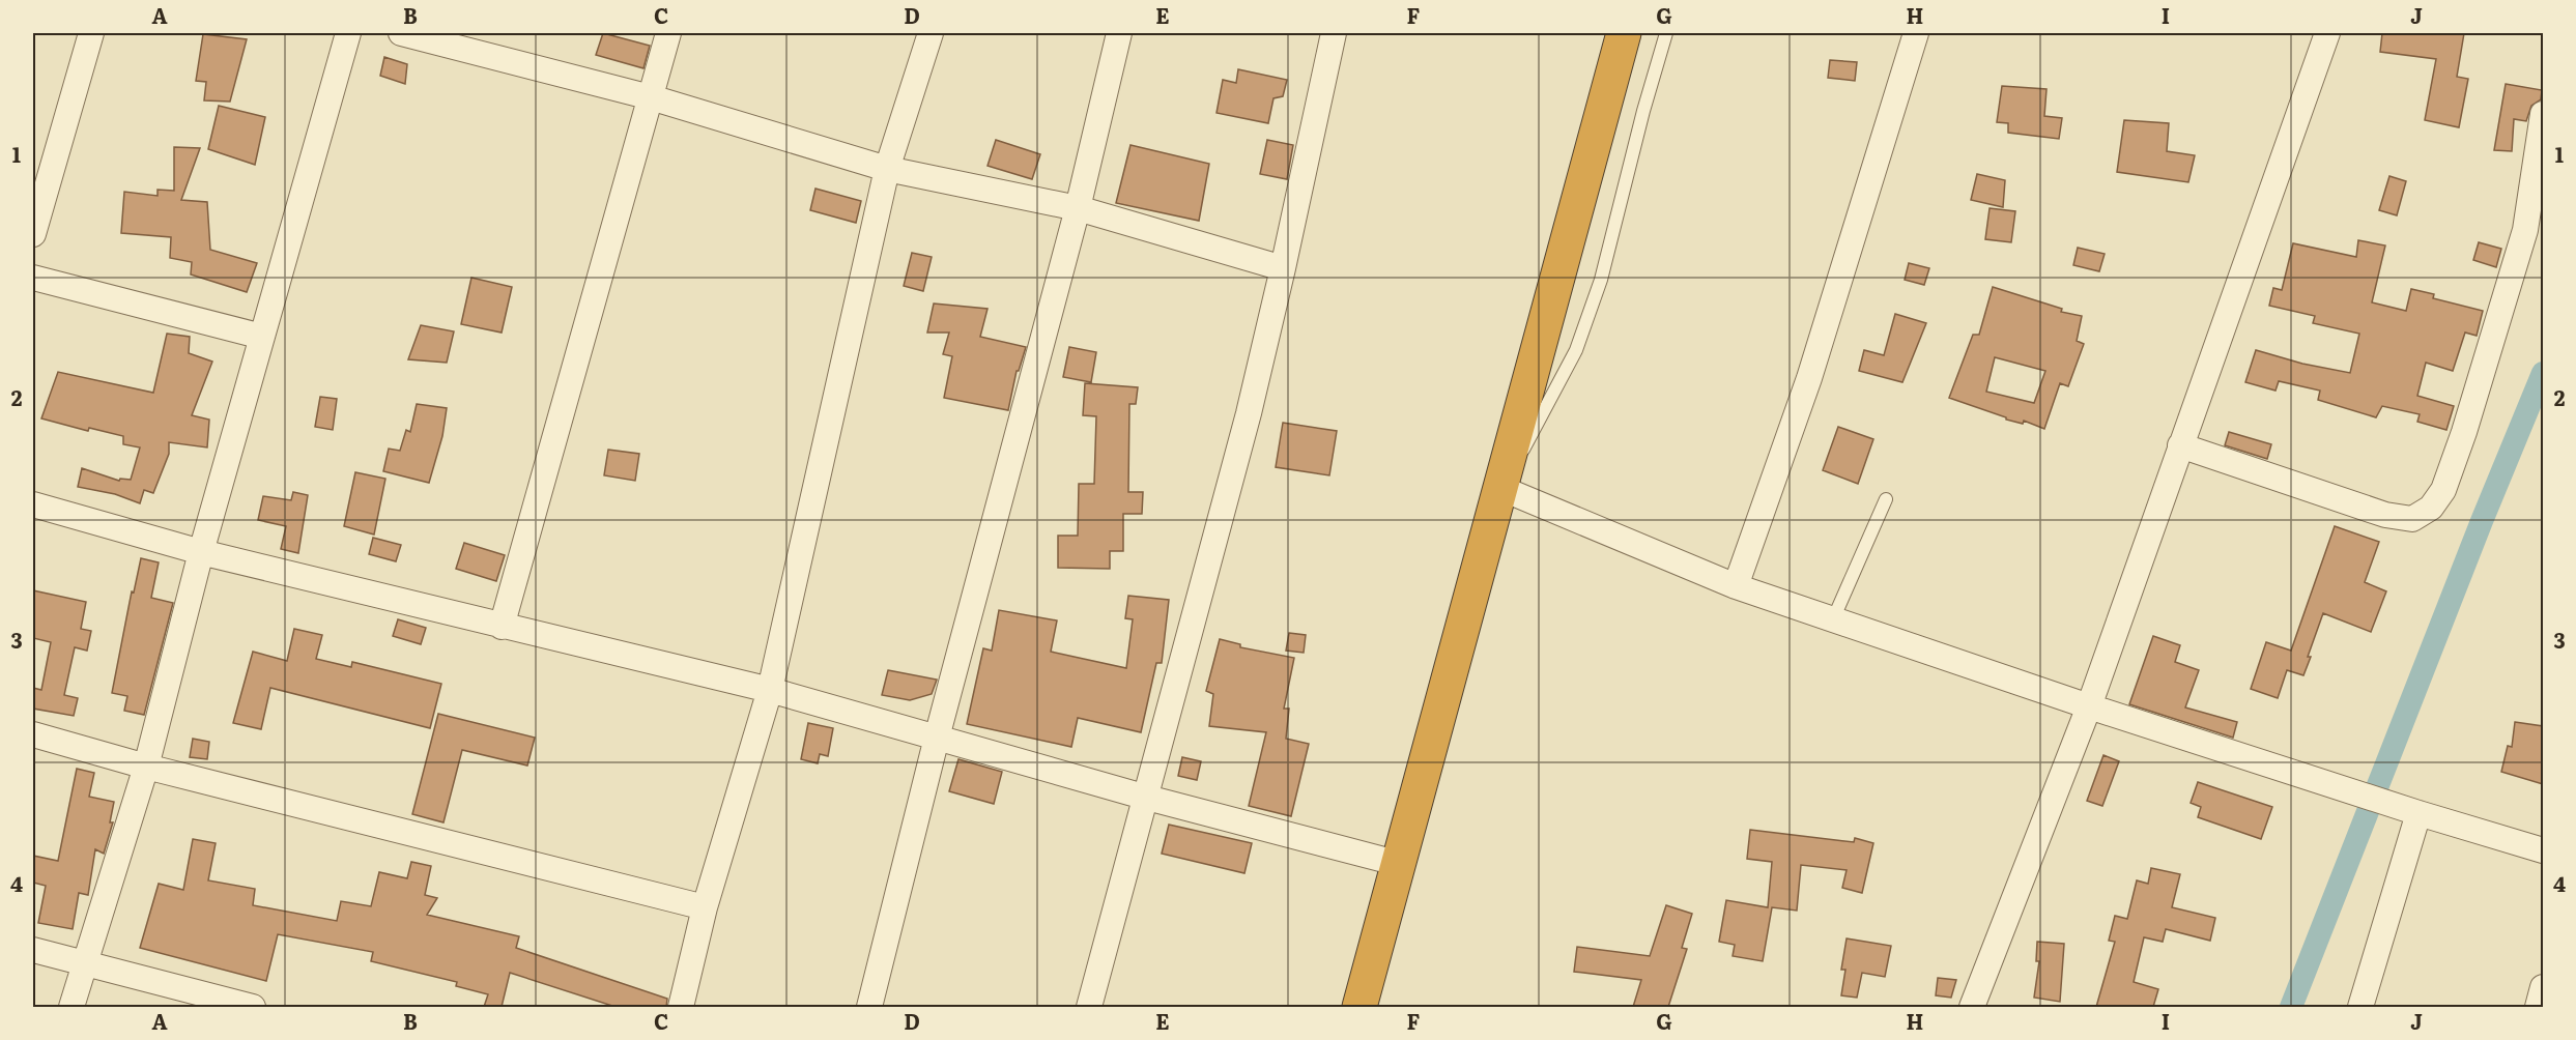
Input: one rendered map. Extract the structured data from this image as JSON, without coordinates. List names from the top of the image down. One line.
{"grid":{"columns":["A","B","C","D","E","F","G","H","I","J"],"rows":["1","2","3","4"]}}
